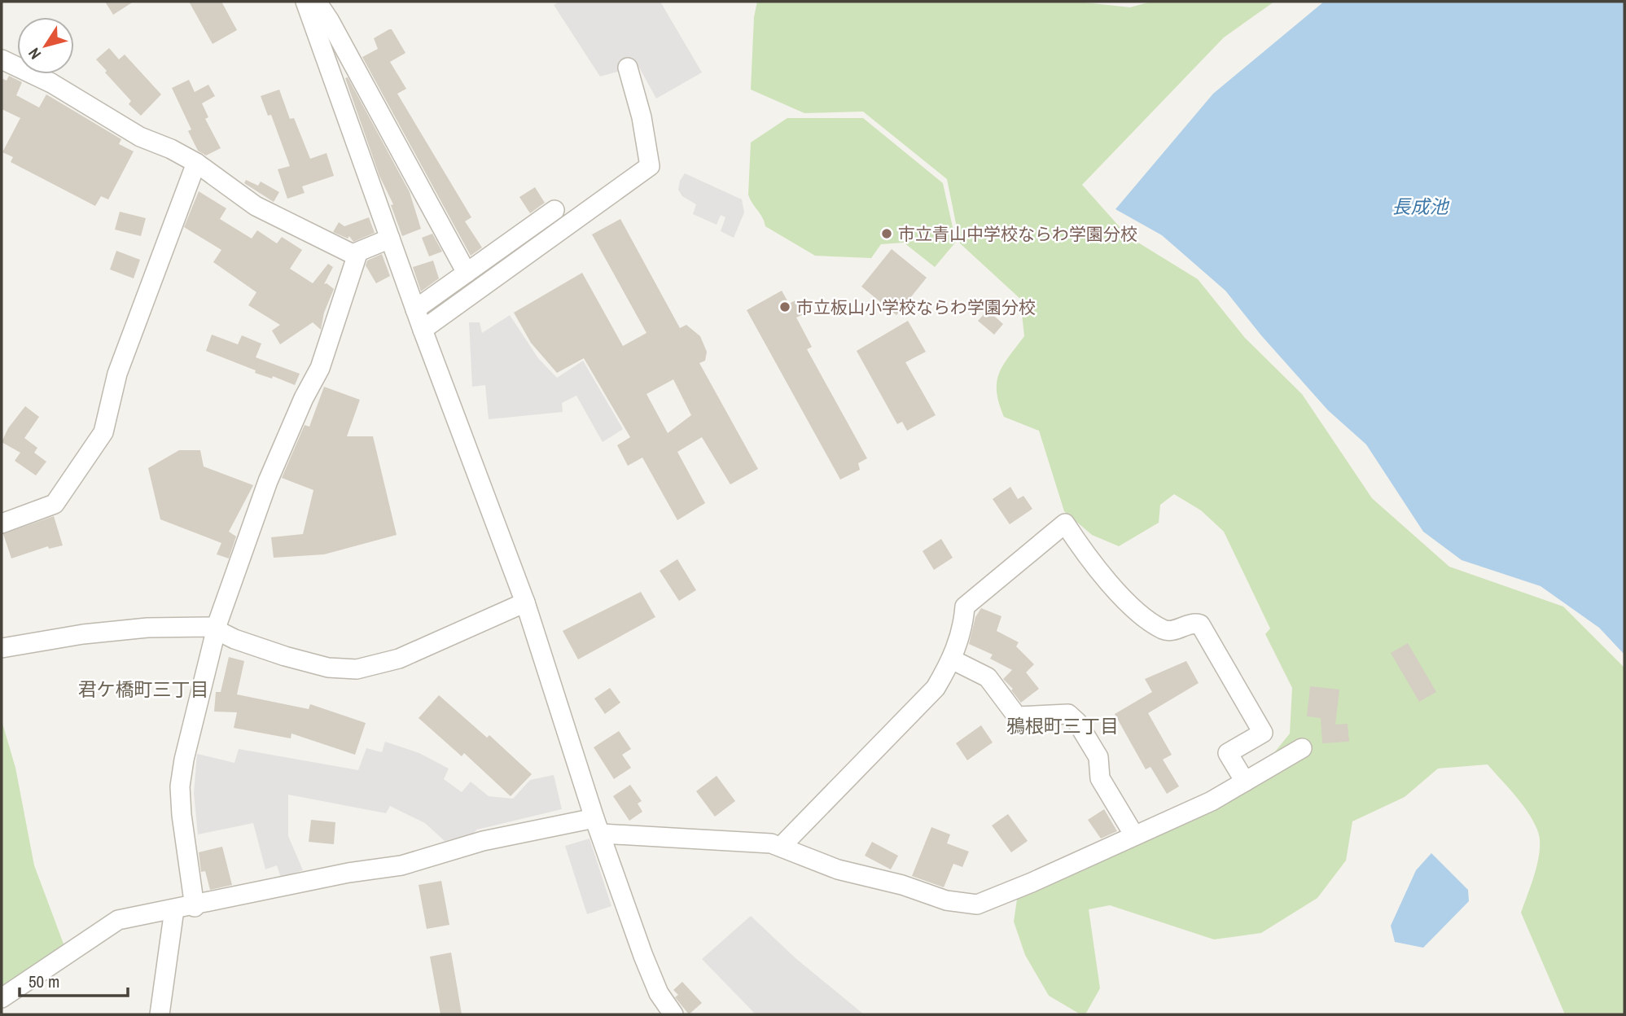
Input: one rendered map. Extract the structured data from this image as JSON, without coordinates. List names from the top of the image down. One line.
{"districts":["君ケ橋町三丁目","鴉根町三丁目"],"water":["長成池"],"places":["市立青山中学校ならわ学園分校","市立板山小学校ならわ学園分校"],"scale_bar":"50 m","north":"bottom left"}
